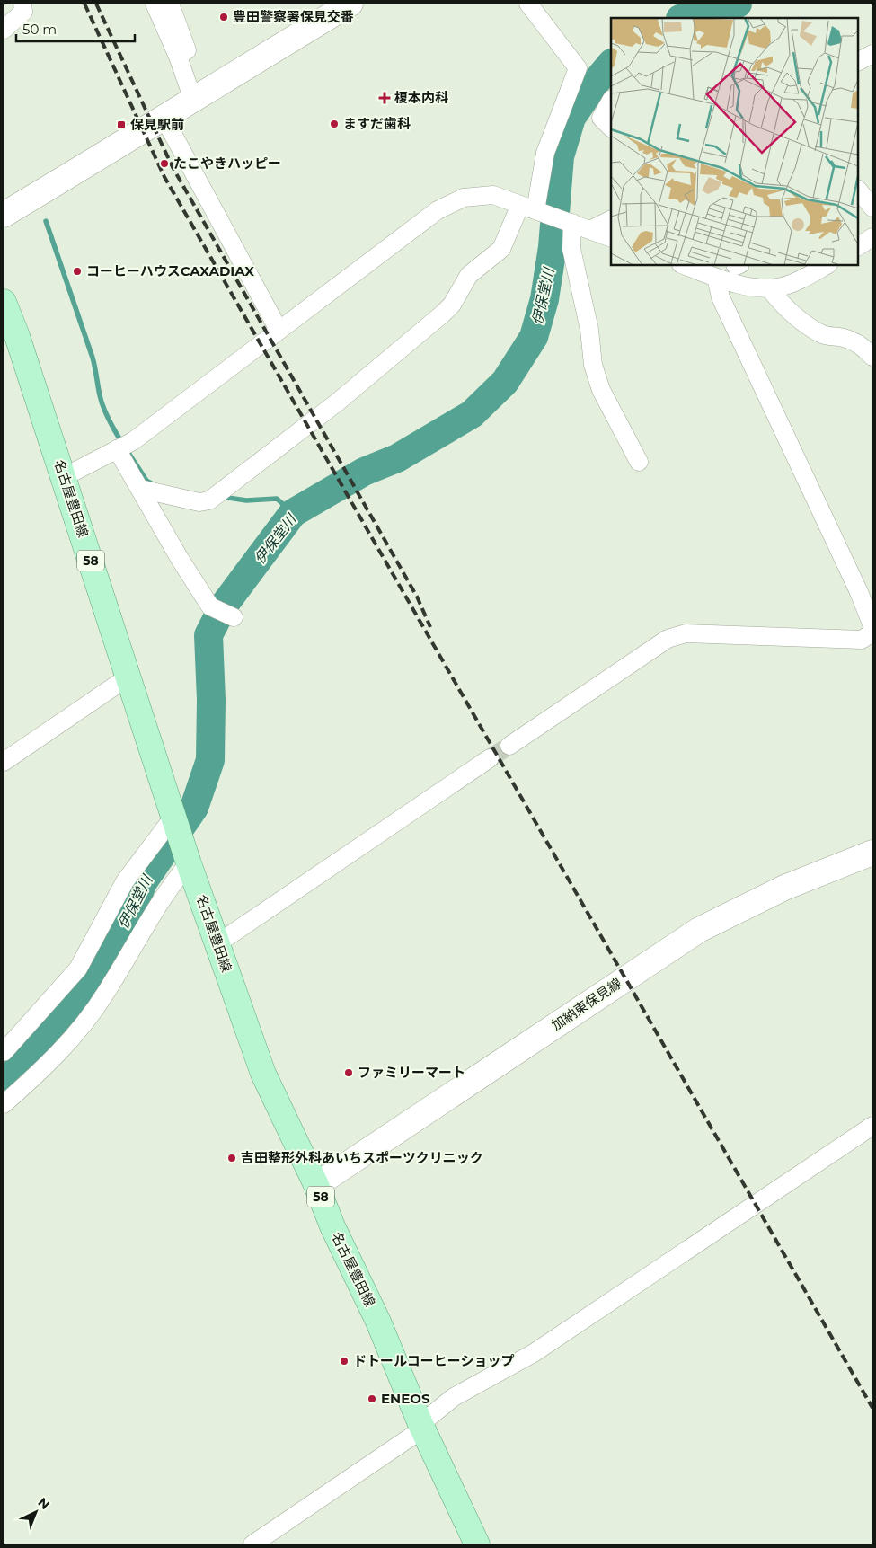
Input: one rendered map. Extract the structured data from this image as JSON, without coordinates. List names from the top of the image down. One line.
{"streets":{"main road":["名古屋豊田線","58","加納東保見線"]},"crossings":[["名古屋豊田線","加納東保見線"]],"water":["伊保堂川"],"places":{"other":["豊田警察署保見交番","ますだ歯科","たこやきハッピー","コーヒーハウスCAXADIAX","ファミリーマート","吉田整形外科あいちスポーツクリニック","ドトールコーヒーショップ","ENEOS"],"health":["榎本内科"],"transit":["保見駅前"]},"scale_bar":"50 m","north":"top right"}
